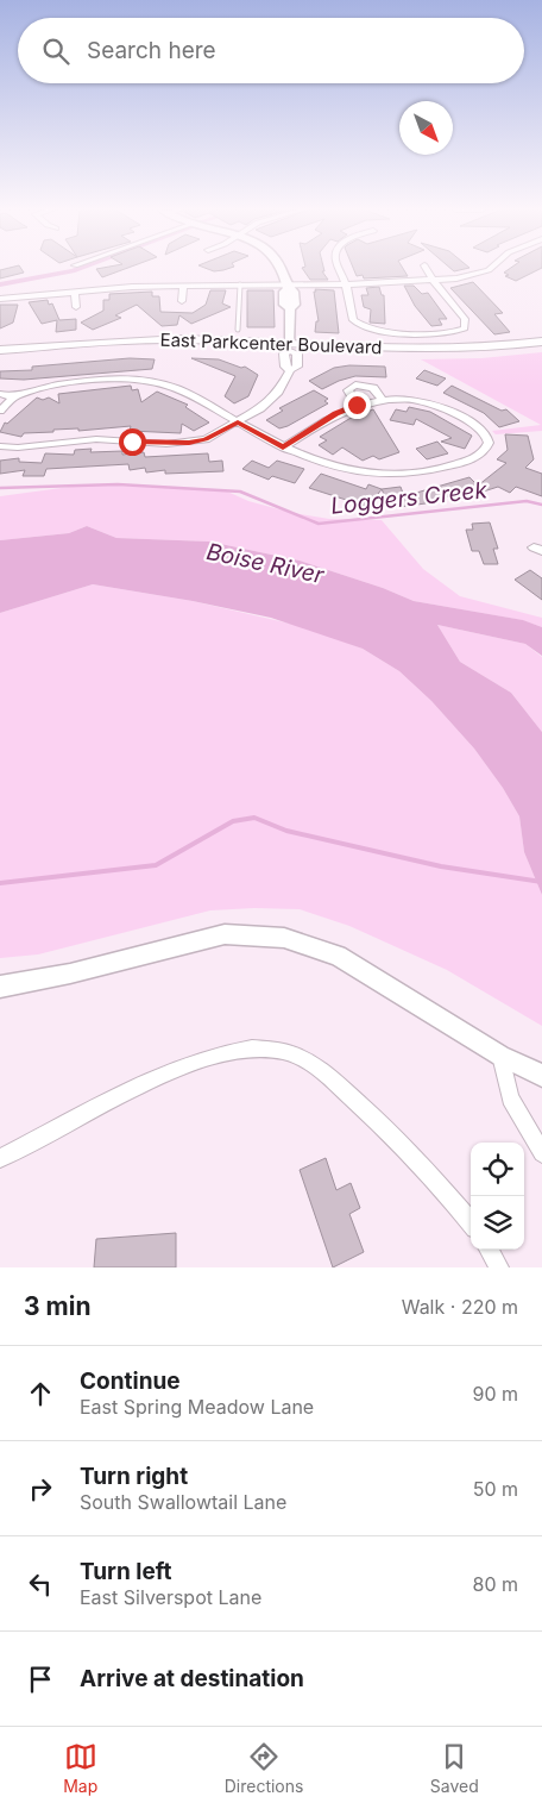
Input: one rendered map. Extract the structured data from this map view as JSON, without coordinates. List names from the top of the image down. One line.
{"streets":{"main road":["East Parkcenter Boulevard"]},"water":["Loggers Creek","Boise River"],"north":"bottom right","page":{"search":"Search here","heading":["3 min","Walk · 220 m"],"list":[["Continue","East Spring Meadow Lane","90 m"],["Turn right","South Swallowtail Lane","50 m"],["Turn left","East Silverspot Lane","80 m"],"Arrive at destination"],"nav":["Map","Directions","Saved"]}}
